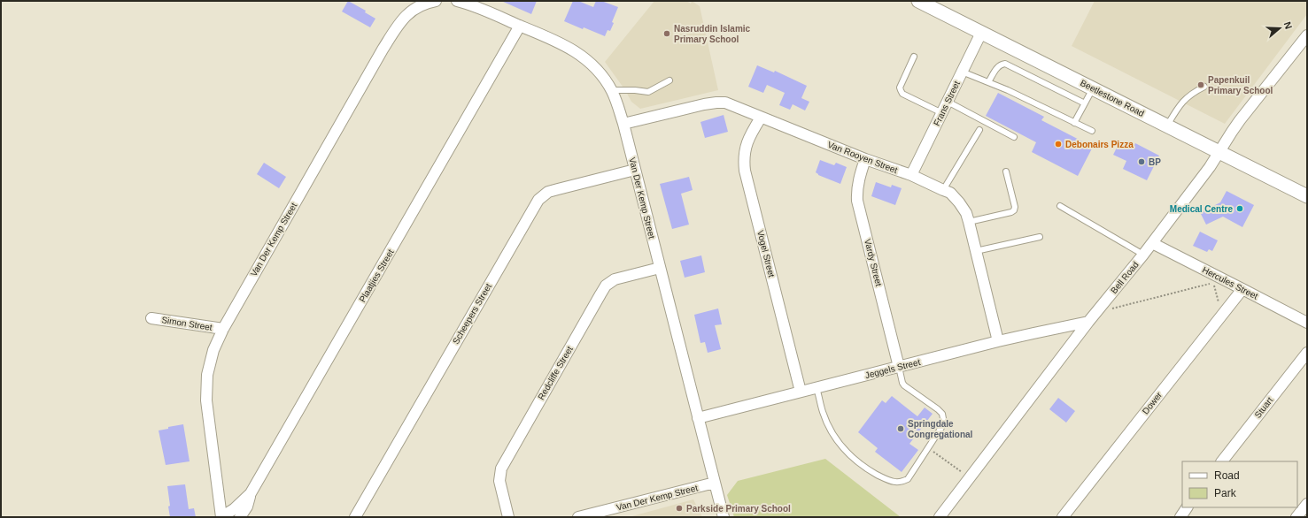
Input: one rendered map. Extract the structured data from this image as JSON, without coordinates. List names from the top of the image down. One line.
{"streets":{"street":["Beetlestone Road","Frans Street","Van Rooyen Street","Van Der Kemp Street","Vogel Street","Vardy Street","Plaatjies Street","Bell Road","Hercules Street","Scheepers Street","Simon Street","Jeggels Street","Redcliffe Street","Dower","Stuart"]},"crossings":[["Beetlestone Road","Frans Street"],["Beetlestone Road","Bell Road"],["Frans Street","Van Rooyen Street"],["Van Rooyen Street","Van Der Kemp Street"],["Van Rooyen Street","Vogel Street"],["Van Rooyen Street","Vardy Street"],["Van Rooyen Street","Jeggels Street"],["Van Der Kemp Street","Plaatjies Street"],["Van Der Kemp Street","Scheepers Street"],["Van Der Kemp Street","Simon Street"],["Van Der Kemp Street","Jeggels Street"],["Van Der Kemp Street","Redcliffe Street"],["Vogel Street","Jeggels Street"],["Vardy Street","Jeggels Street"],["Bell Road","Hercules Street"],["Bell Road","Jeggels Street"],["Hercules Street","Dower"]],"places":["Nasruddin Islamic Primary School","Papenkuil Primary School","Debonairs Pizza","BP","Medical Centre","Springdale Congregational","Parkside Primary School"],"legend":["Road","Park"],"north":"right"}
